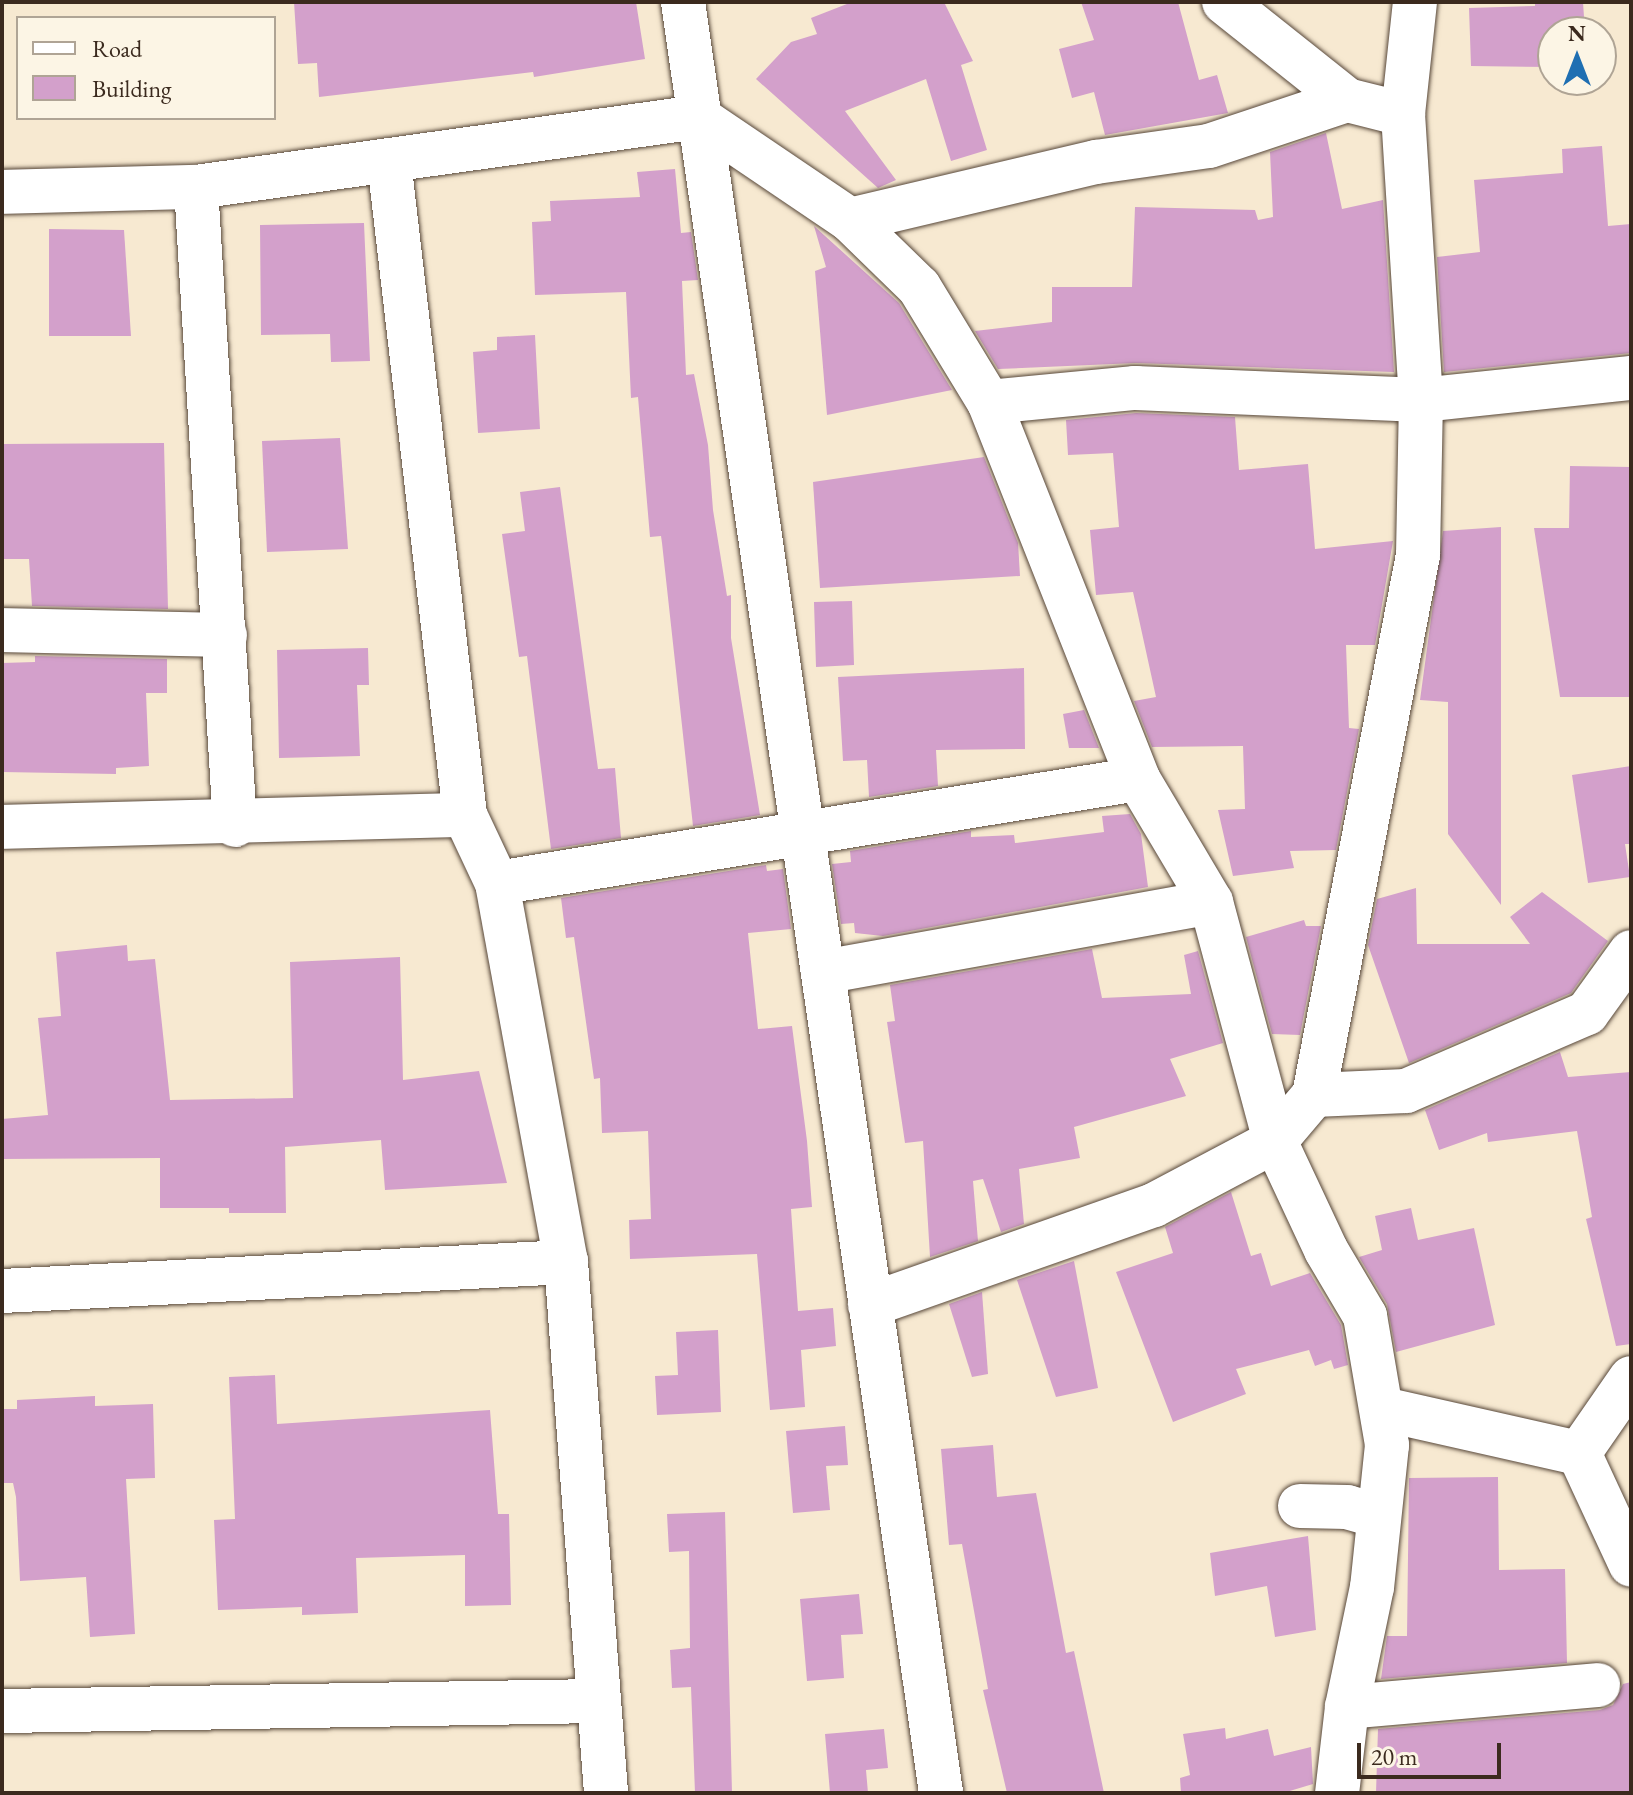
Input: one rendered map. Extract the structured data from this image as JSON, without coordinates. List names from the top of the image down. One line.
{"legend":["Road","Building"],"scale_bar":"20 m","north":"top"}
